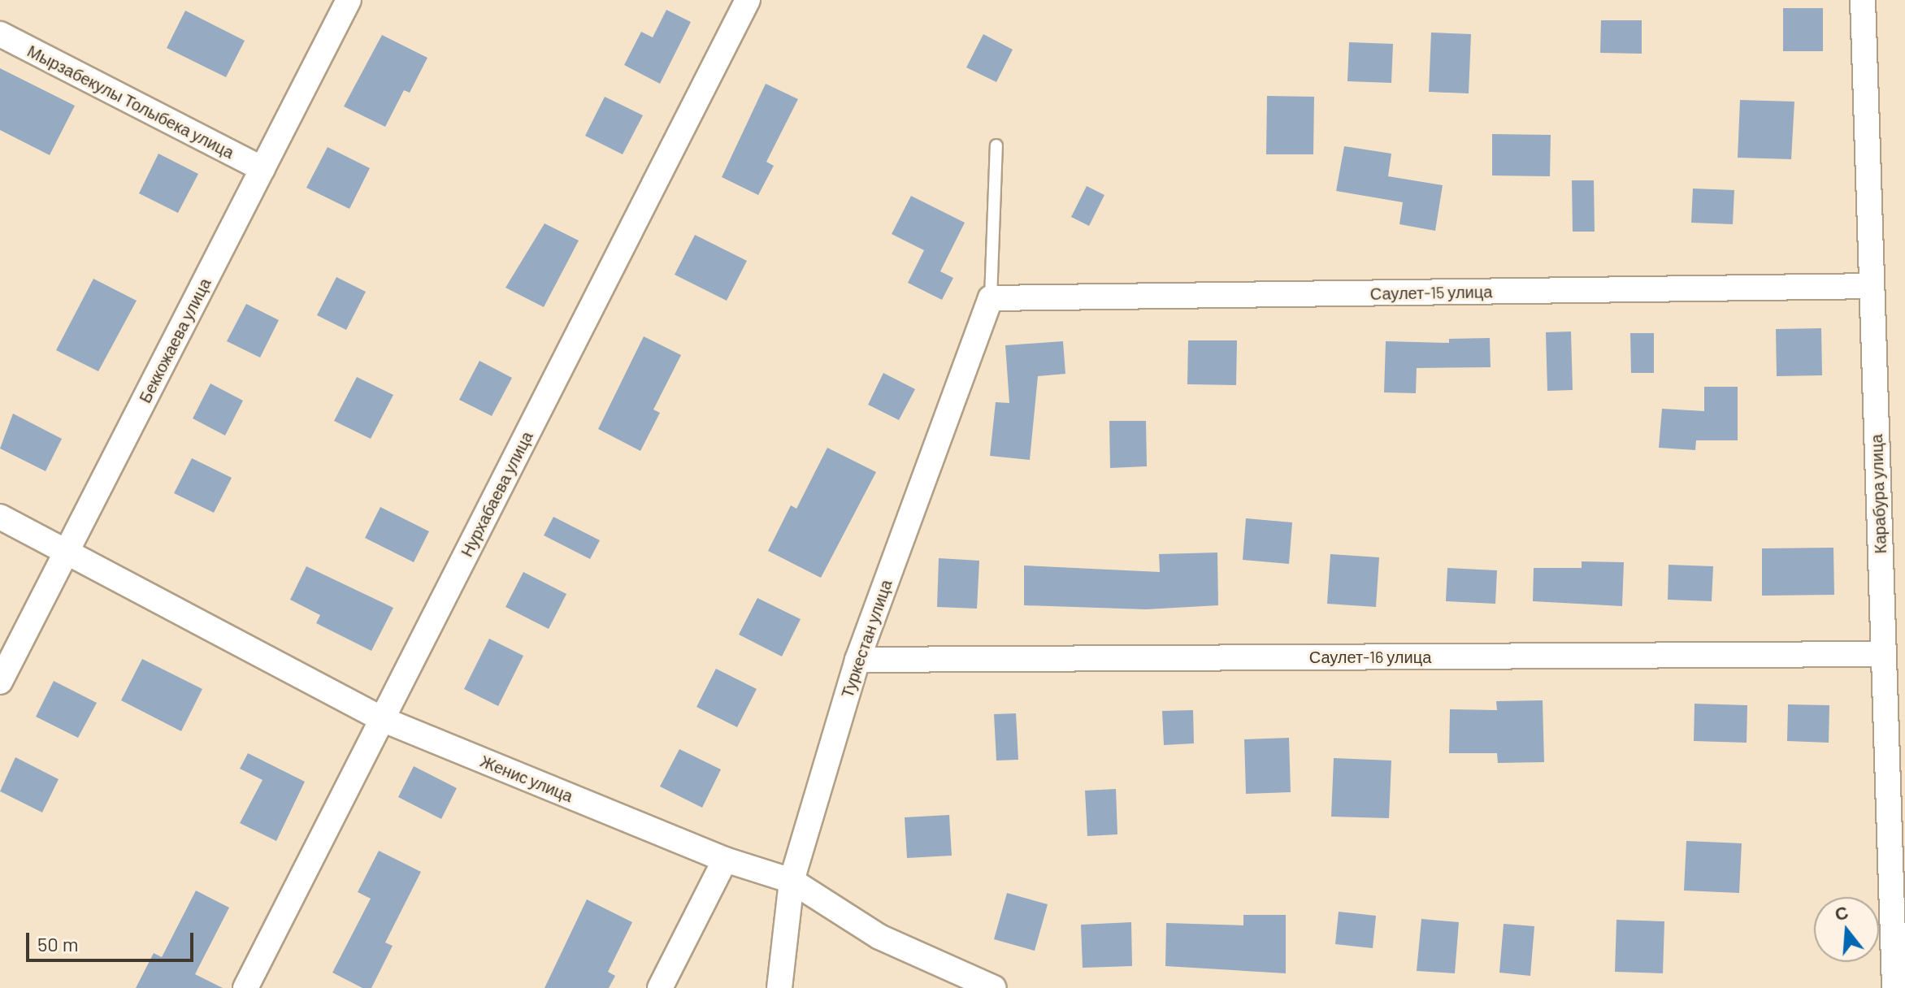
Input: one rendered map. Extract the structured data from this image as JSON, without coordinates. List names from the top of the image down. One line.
{"streets":{"street":["Мырзабекулы Толыбека улица","Саулет-15 улица","Беккожаева улица","Нурхабаева улица","Карабура улица","Туркестан улица","Саулет-16 улица","Женис улица"]},"crossings":[["Мырзабекулы Толыбека улица","Беккожаева улица"],["Саулет-15 улица","Карабура улица"],["Саулет-15 улица","Туркестан улица"],["Беккожаева улица","Женис улица"],["Нурхабаева улица","Женис улица"],["Карабура улица","Саулет-16 улица"],["Туркестан улица","Саулет-16 улица"],["Туркестан улица","Женис улица"]],"scale_bar":"50 m","north":"top"}
